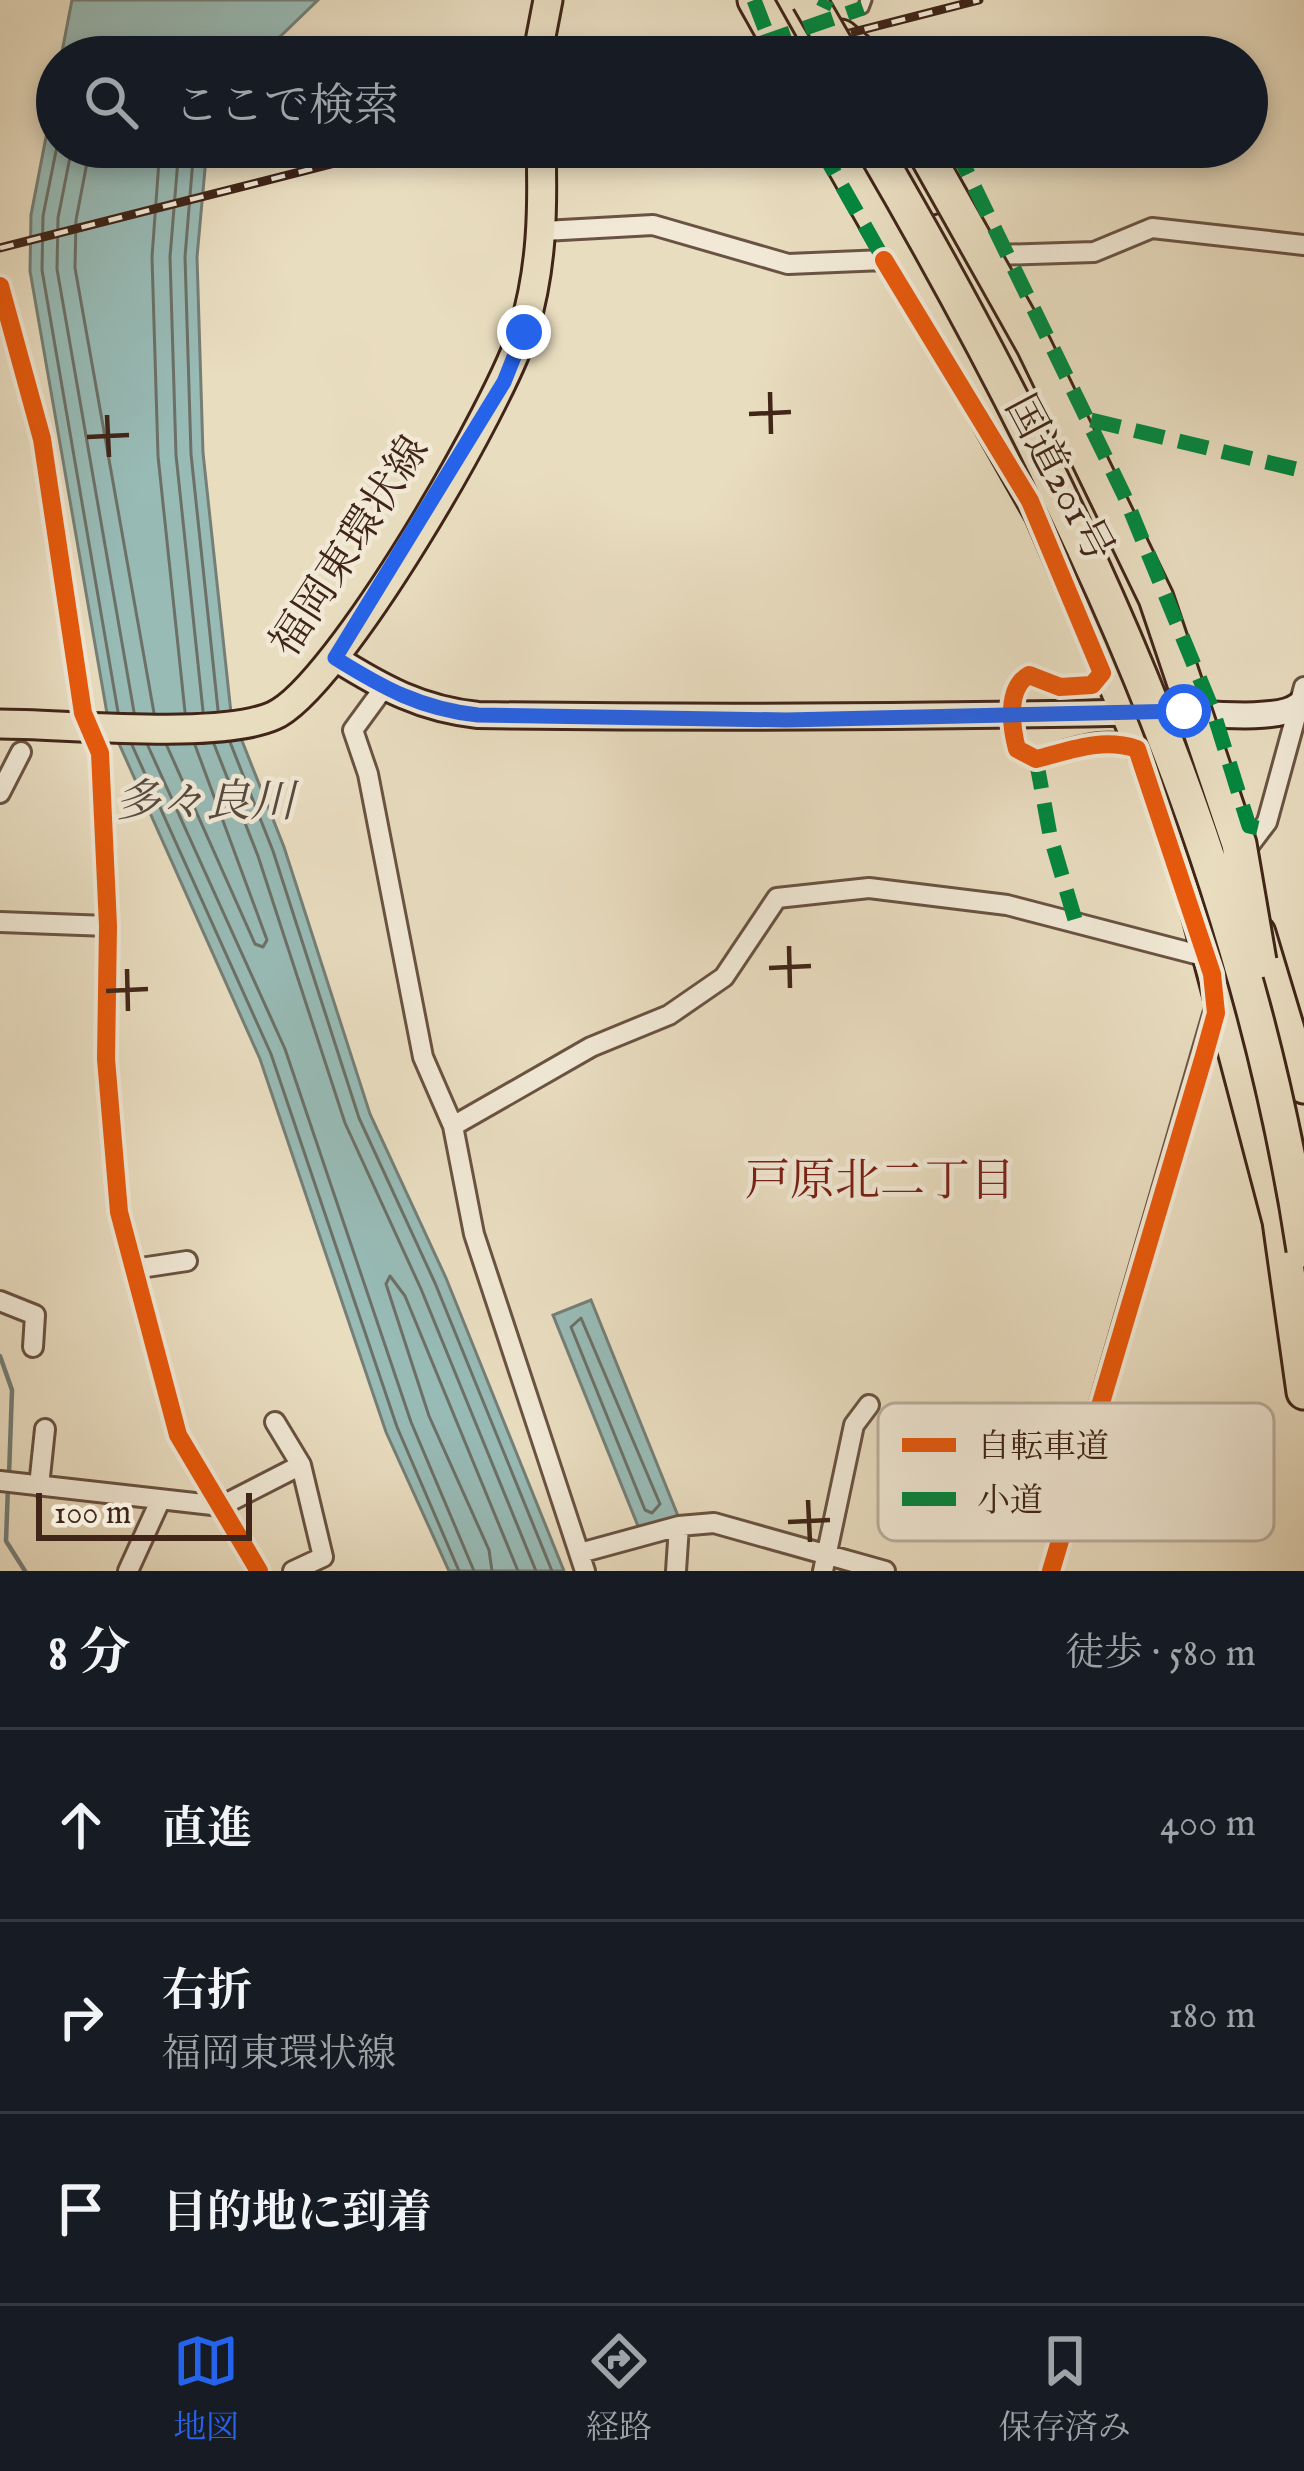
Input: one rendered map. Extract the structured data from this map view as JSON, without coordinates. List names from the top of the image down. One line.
{"streets":{"highway":["国道201号"],"main road":["福岡東環状線"]},"districts":["戸原北二丁目"],"water":["多々良川"],"legend":["自転車道","小道"],"scale_bar":"100 m","page":{"search":"ここで検索","scale":"100 m","heading":["8 分","徒歩 · 580 m"],"list":[["直進","400 m"],["右折","福岡東環状線","180 m"],"目的地に到着"],"nav":["地図","経路","保存済み"]}}
